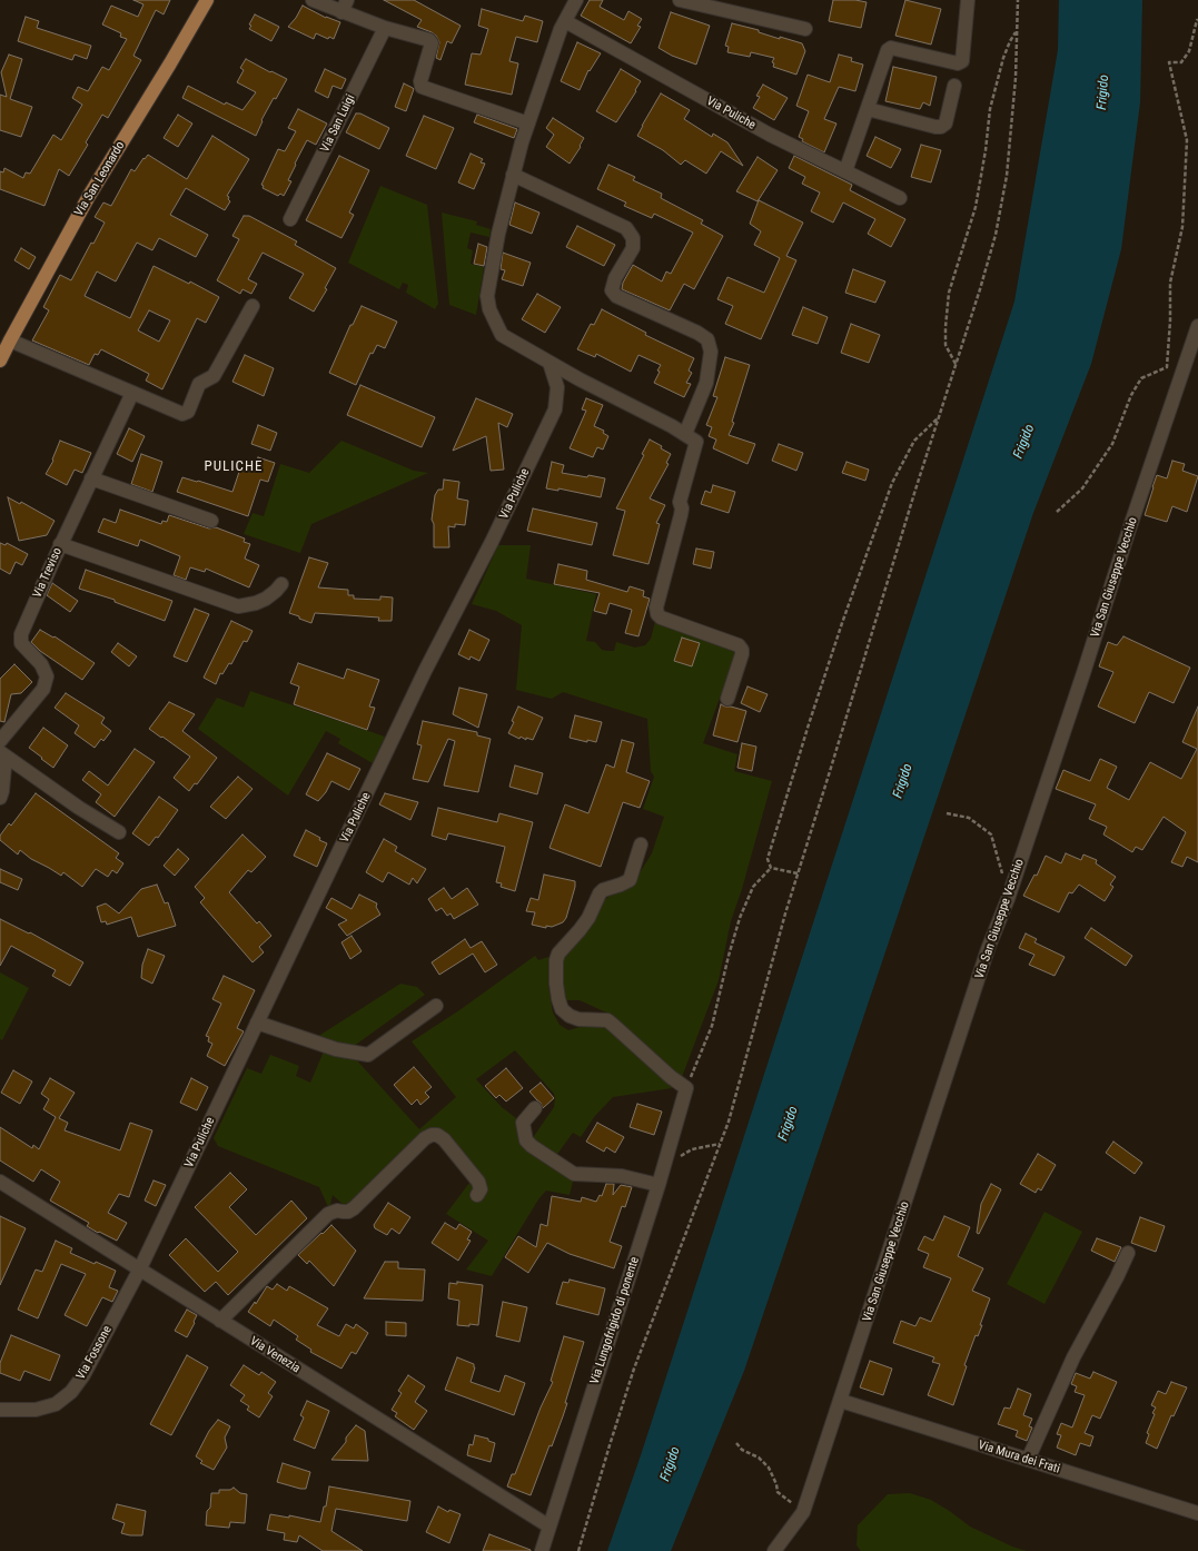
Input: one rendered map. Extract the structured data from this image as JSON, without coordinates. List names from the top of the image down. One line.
{"streets":{"main road":["Via San Leonardo"],"street":["Via Puliche","Via San Luigi","Via Treviso","Via San Giuseppe Vecchio","Via Lungofrigido di ponente","Via Fossone","Via Venezia","Via Mura dei Frati"]},"crossings":[["Via Puliche","Via Fossone"],["Via Puliche","Via Venezia"],["Via San Giuseppe Vecchio","Via Mura dei Frati"],["Via Lungofrigido di ponente","Via Venezia"],["Via Fossone","Via Venezia"]],"districts":["PULICHE"],"water":["Frigido"]}
